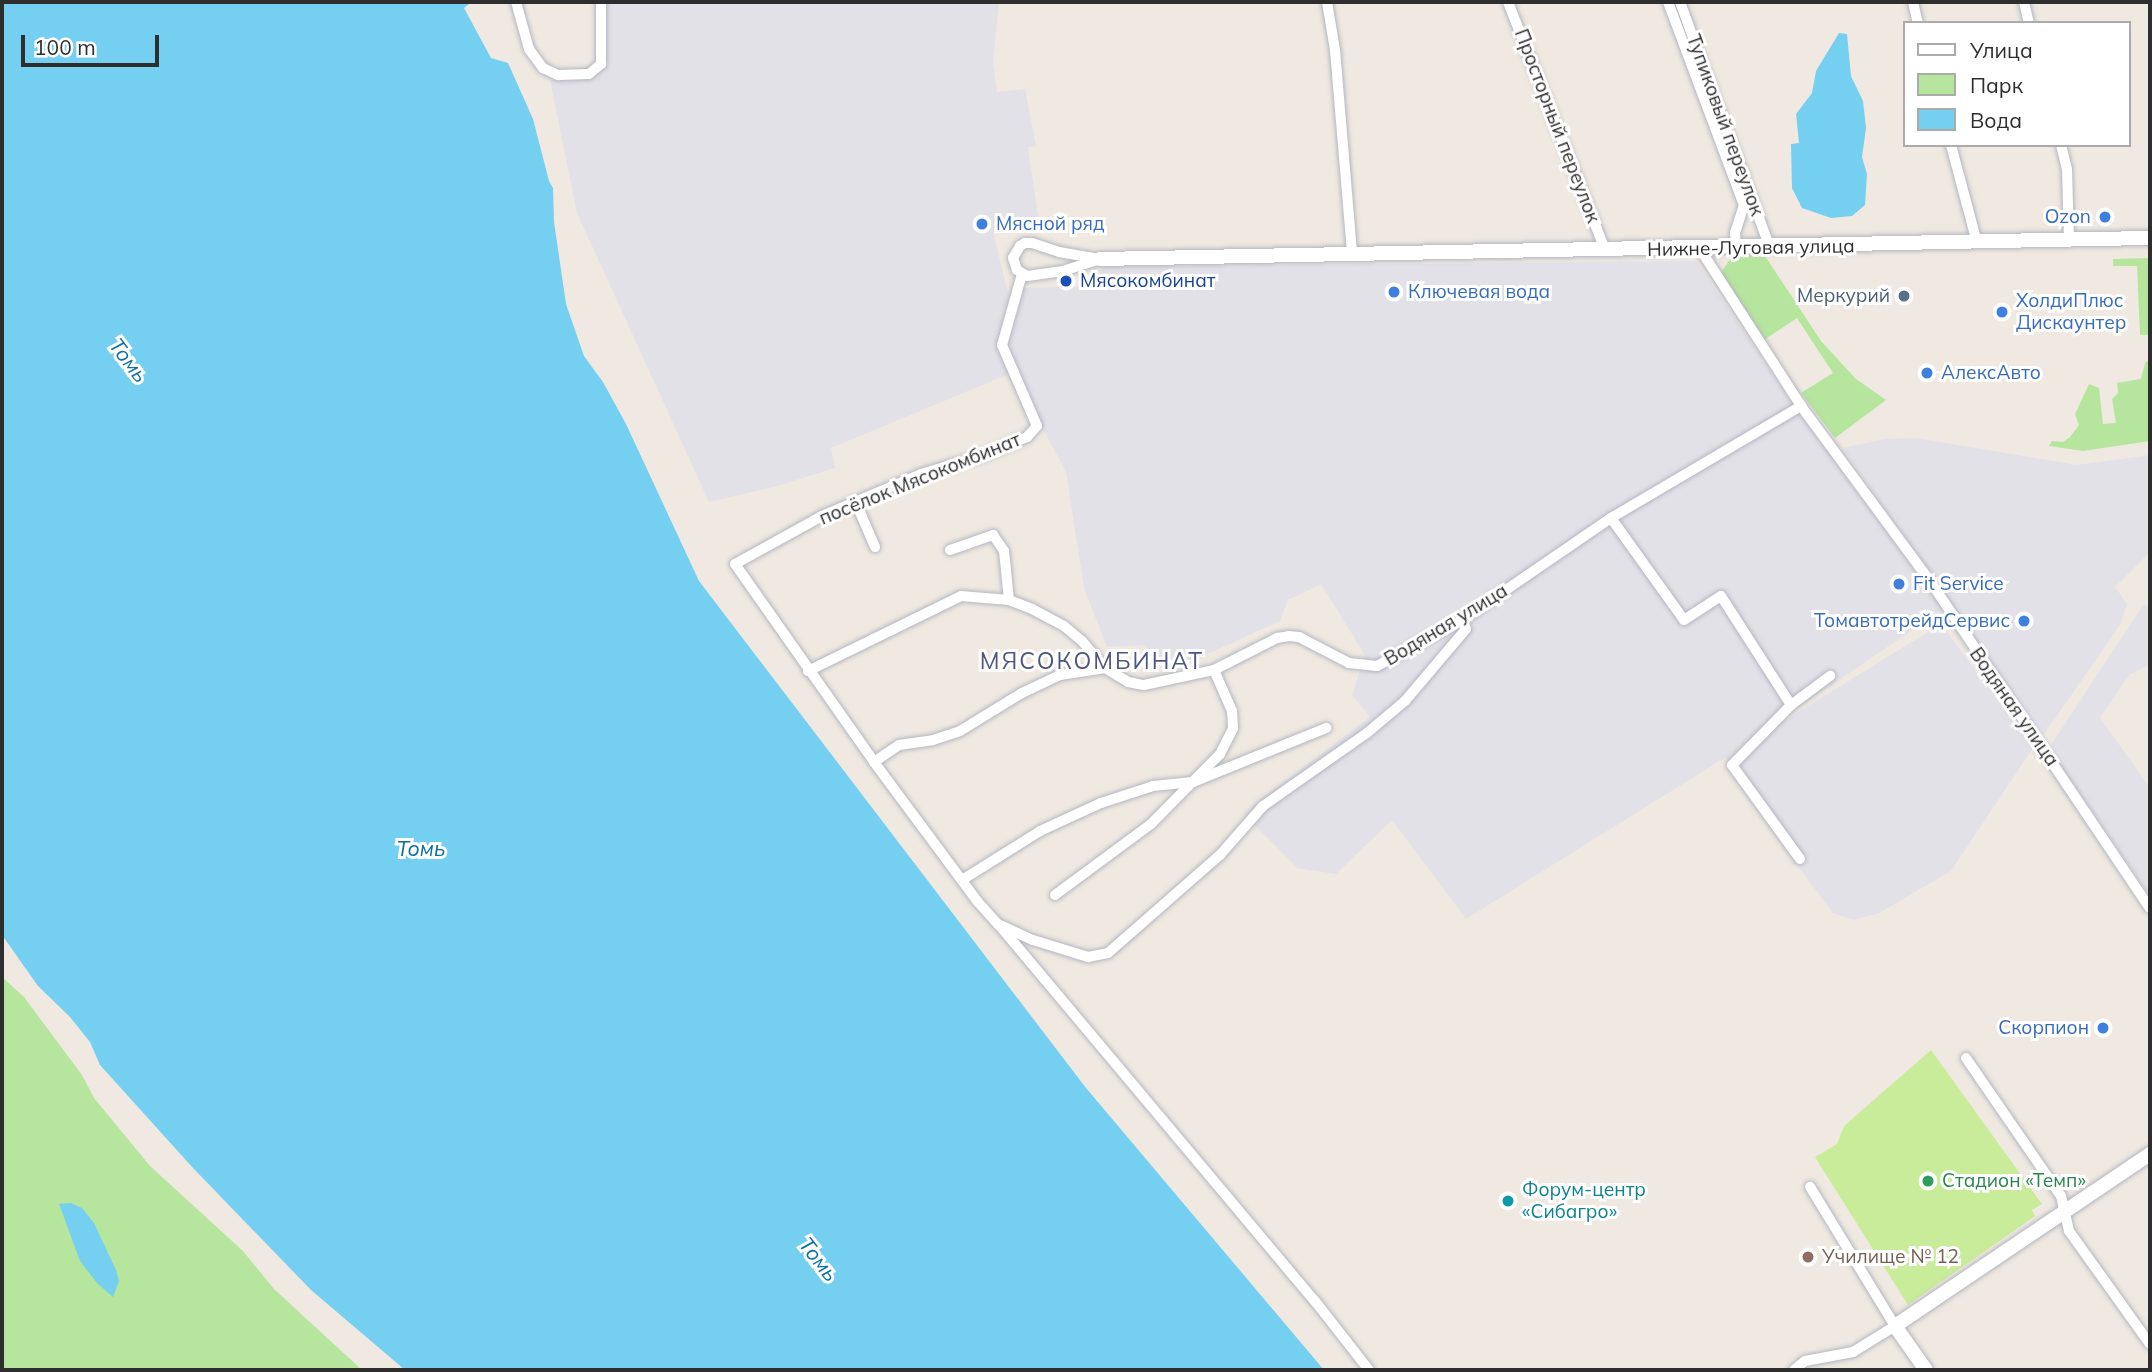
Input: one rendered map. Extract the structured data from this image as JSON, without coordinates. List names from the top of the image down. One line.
{"streets":{"street":["Тупиковый переулок","Просторный переулок","Нижне-Луговая улица","посёлок Мясокомбинат","Водяная улица"]},"crossings":[["Тупиковый переулок","Нижне-Луговая улица"],["Просторный переулок","Нижне-Луговая улица"],["Нижне-Луговая улица","Водяная улица"],["посёлок Мясокомбинат","Водяная улица"]],"districts":["МЯСОКОМБИНАТ"],"water":["Томь"],"places":["Ozon","Мясной ряд","Мясокомбинат","Ключевая вода","Меркурий","ХолдиПлюс Дискаунтер","АлексАвто","Fit Service","ТомавтотрейдСервис","Скорпион","Стадион «Темп»","Форум-центр «Сибагро»","Училище № 12"],"legend":["Улица","Парк","Вода"],"scale_bar":"100 m"}
